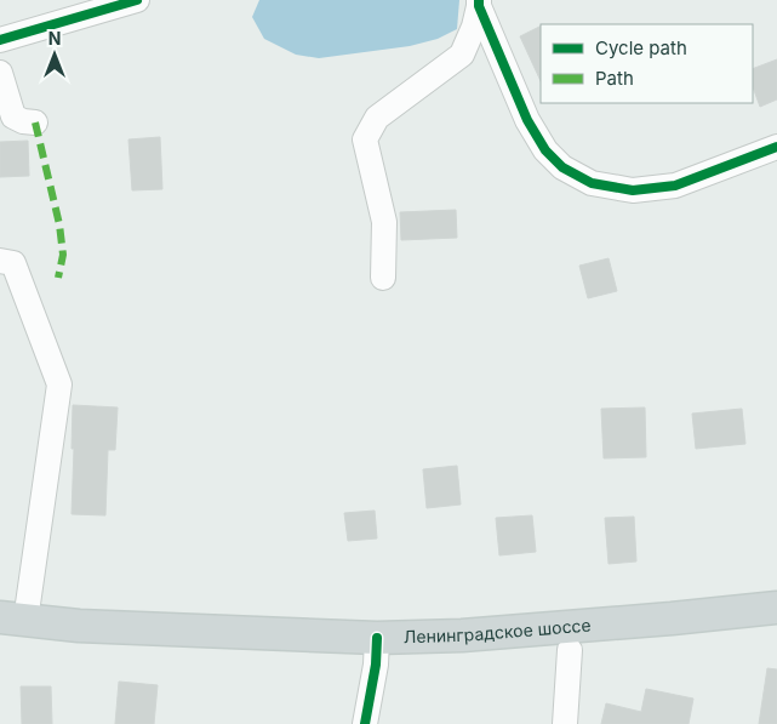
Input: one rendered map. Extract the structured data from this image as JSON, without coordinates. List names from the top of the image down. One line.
{"streets":{"main road":["Ленинградское шоссе"]},"legend":["Cycle path","Path"],"north":"top"}
